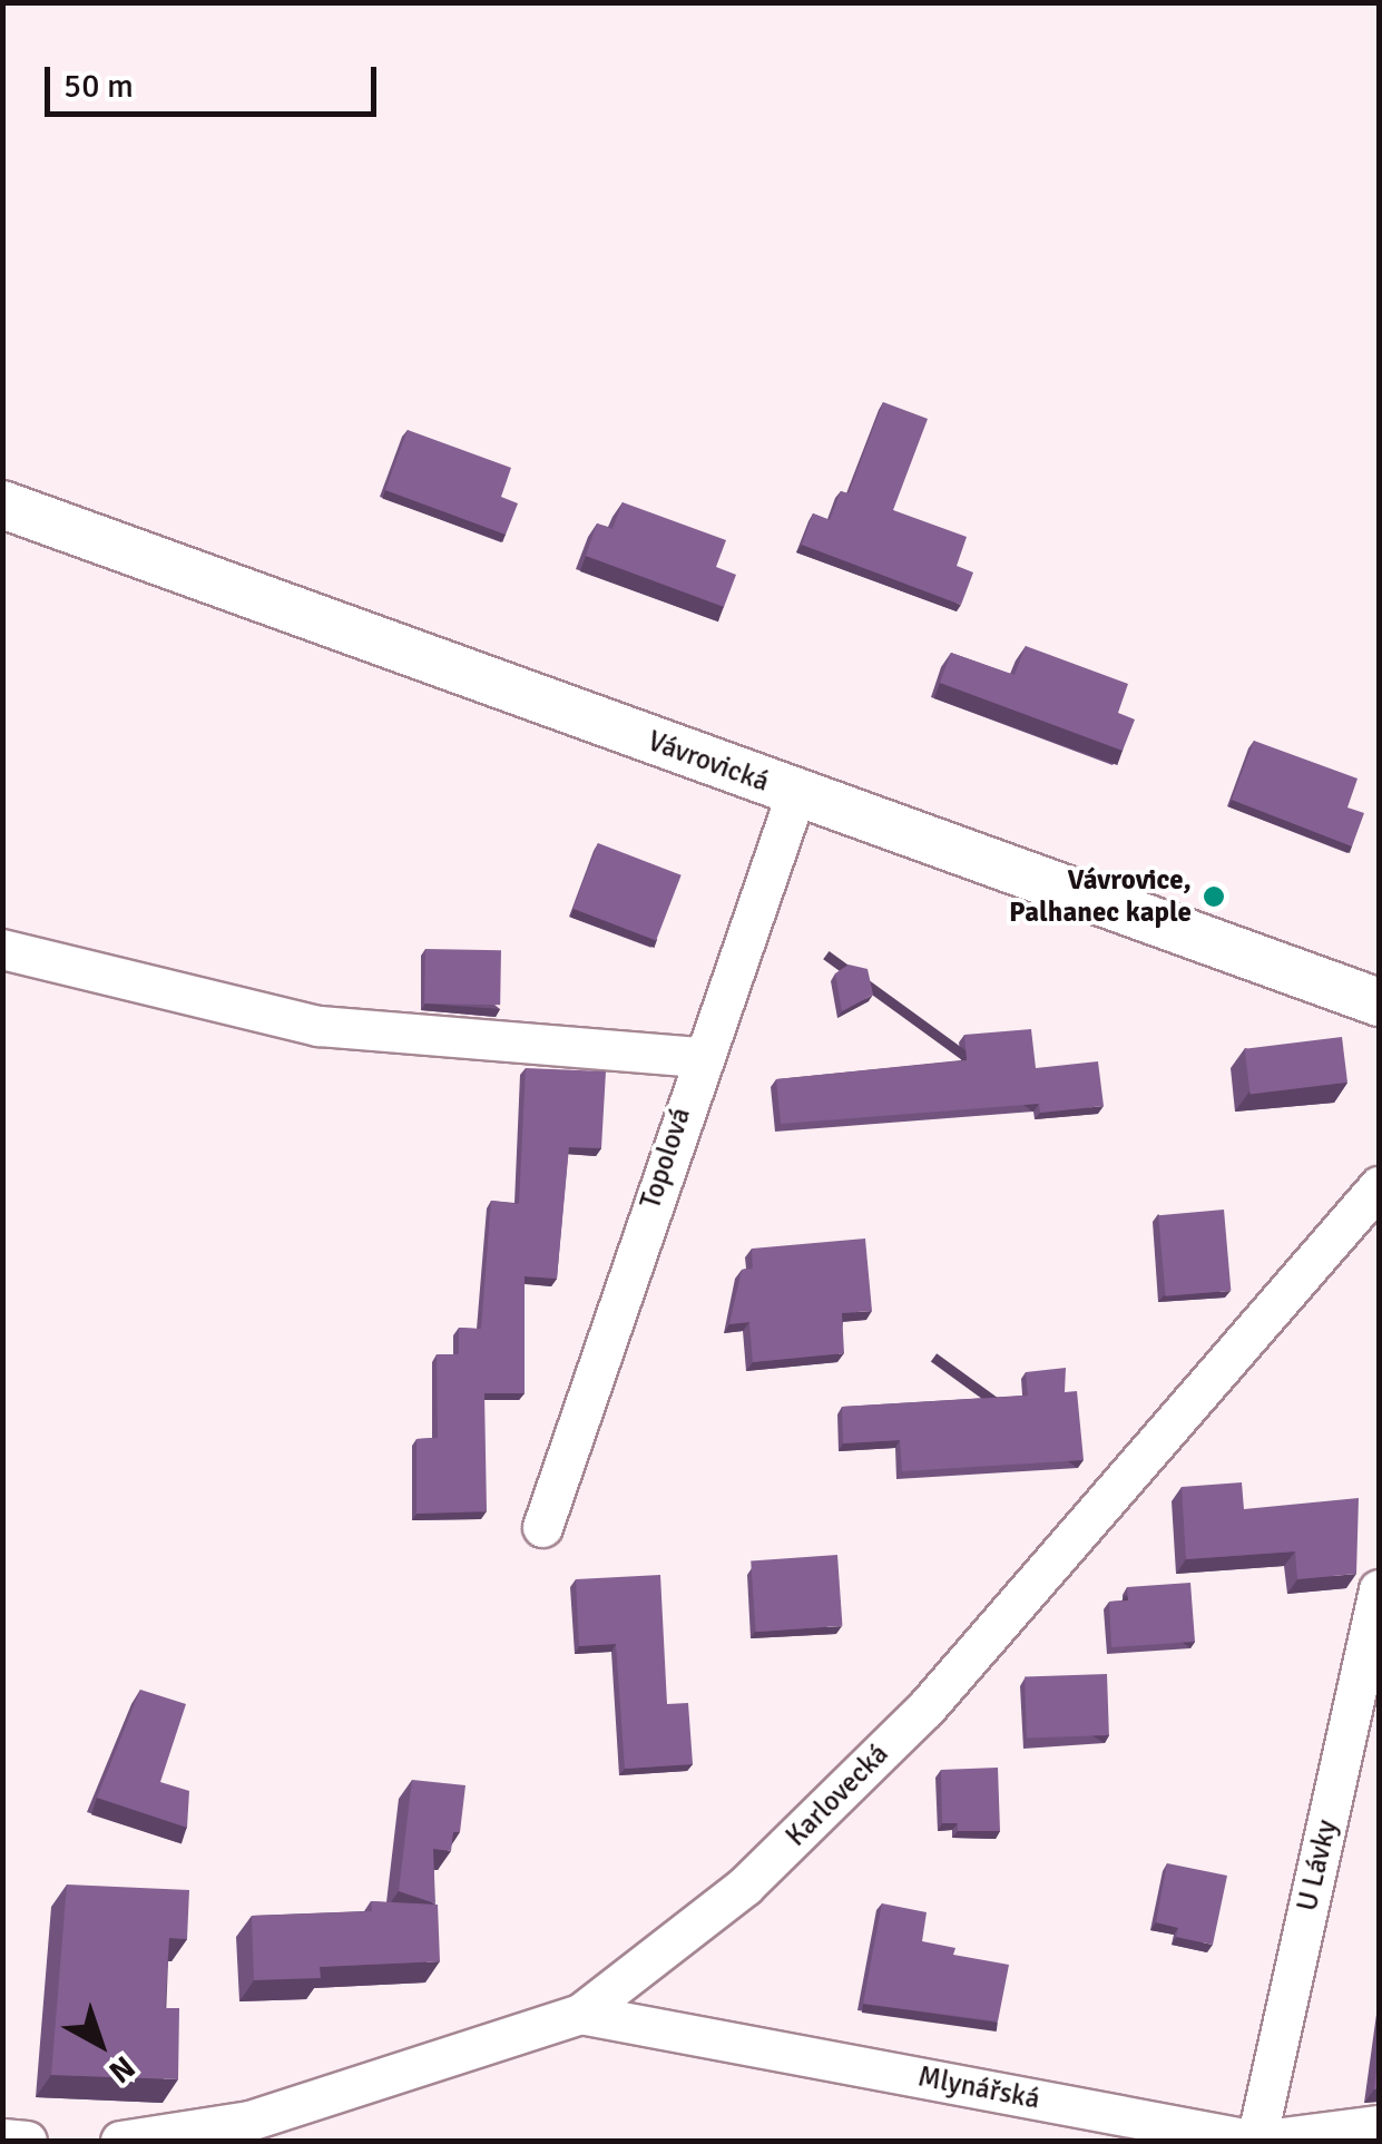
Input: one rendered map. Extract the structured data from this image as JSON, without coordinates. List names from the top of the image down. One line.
{"streets":{"street":["Vávrovická","Topolová","Karlovecká","U Lávky","Mlynářská"]},"crossings":[["Vávrovická","Topolová"],["Karlovecká","Mlynářská"],["U Lávky","Mlynářská"]],"places":["Vávrovice, Palhanec kaple"],"scale_bar":"50 m","north":"bottom right"}
